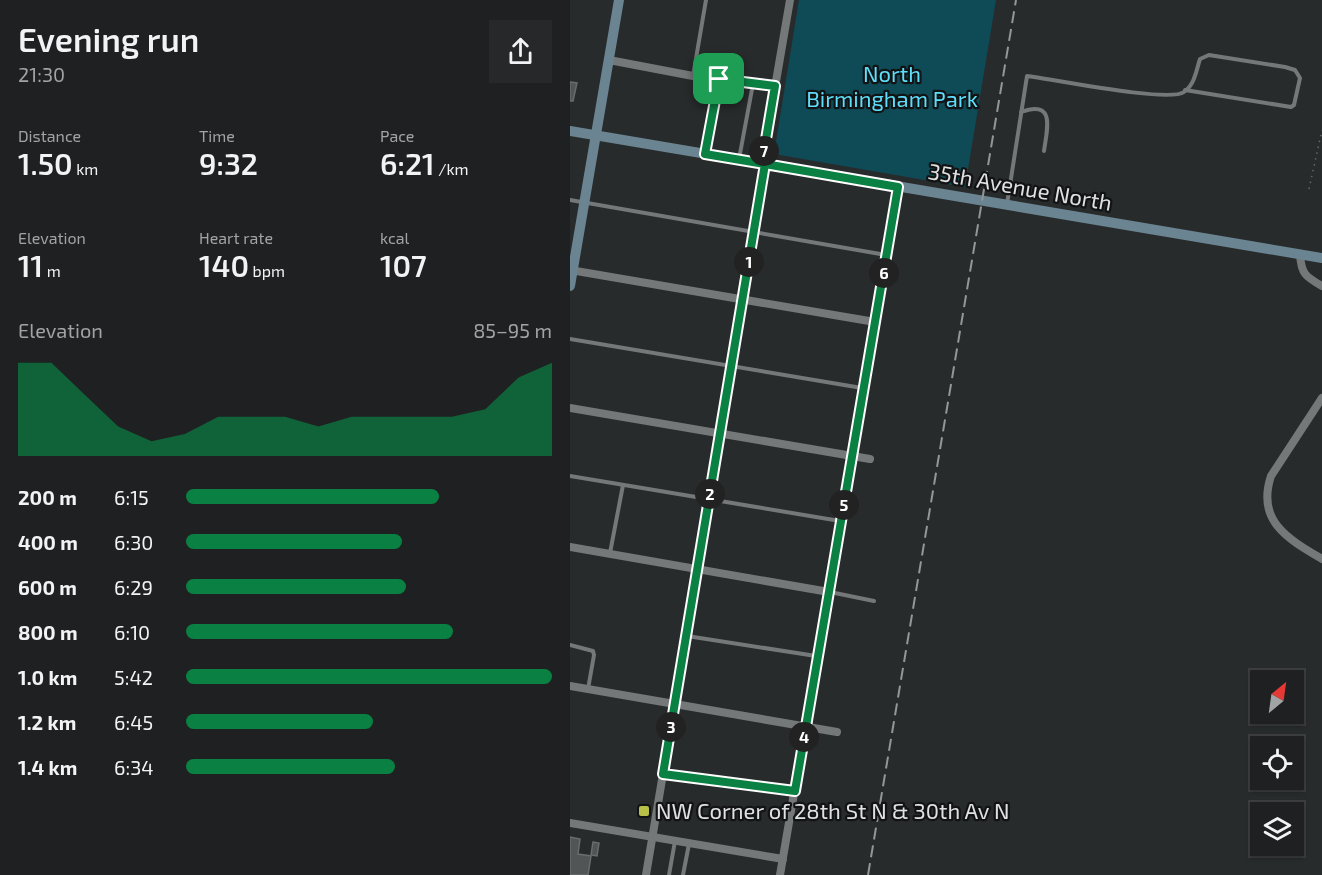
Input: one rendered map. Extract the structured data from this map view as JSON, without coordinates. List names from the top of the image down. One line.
{"streets":{"street":["35th Avenue North"]},"parks":["North Birmingham Park"],"places":{"transit":["NW Corner of 28th St N & 30th Av N"]},"north":"top right","page":{"heading":["Evening run","21:30"],"stats":[["Distance","1.50 km"],["Time","9:32"],["Pace","6:21 /km"],["Elevation","11 m"],["Heart rate","140 bpm"],["kcal","107"]],"pins":["7","1","6","2","5","3","4"],"chart":["Elevation","85–95 m"],"list":[{"name":"200 m","note":"6:15"},{"name":"400 m","note":"6:30"},{"name":"600 m","note":"6:29"},{"name":"800 m","note":"6:10"},{"name":"1.0 km","note":"5:42"},{"name":"1.2 km","note":"6:45"},{"name":"1.4 km","note":"6:34"}]}}
